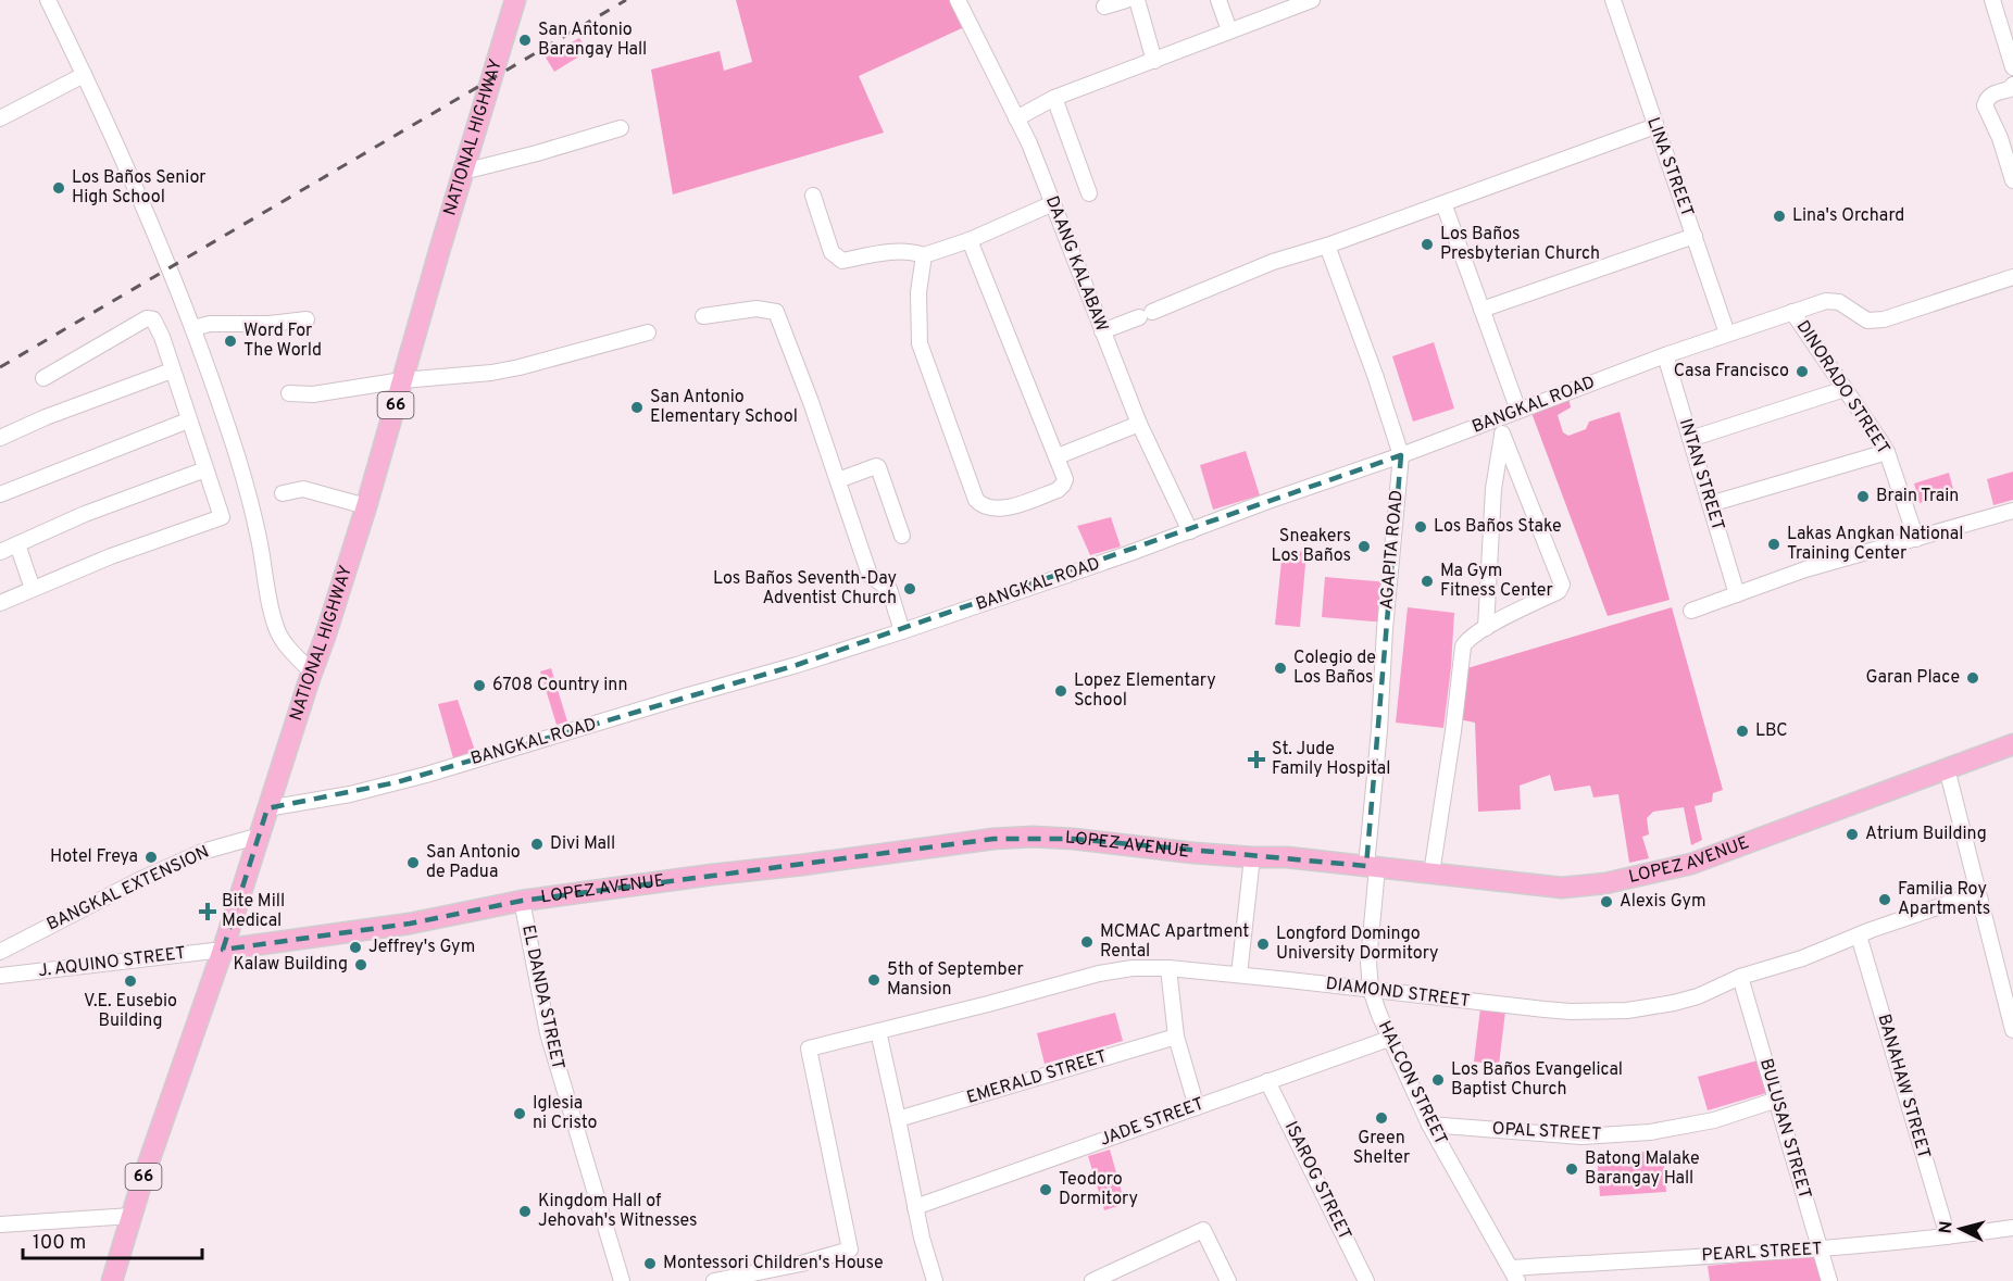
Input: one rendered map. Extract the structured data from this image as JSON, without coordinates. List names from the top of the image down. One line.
{"streets":{"main road":["NATIONAL HIGHWAY","66","LOPEZ AVENUE"],"street":["LINA STREET","DAANG KALABAW","DINORADO STREET","BANGKAL ROAD","INTAN STREET","AGAPITA ROAD","BANGKAL EXTENSION","J. AQUINO STREET","DIAMOND STREET","EL DANDA STREET","EMERALD STREET","HALCON STREET","BANAHAW STREET","JADE STREET","BULUSAN STREET","OPAL STREET","ISAROG STREET","PEARL STREET"]},"crossings":[["NATIONAL HIGHWAY","BANGKAL ROAD"],["NATIONAL HIGHWAY","LOPEZ AVENUE"],["NATIONAL HIGHWAY","BANGKAL EXTENSION"],["NATIONAL HIGHWAY","J. AQUINO STREET"],["LINA STREET","BANGKAL ROAD"],["DAANG KALABAW","BANGKAL ROAD"],["DINORADO STREET","BANGKAL ROAD"],["BANGKAL ROAD","INTAN STREET"],["BANGKAL ROAD","AGAPITA ROAD"],["AGAPITA ROAD","LOPEZ AVENUE"],["AGAPITA ROAD","HALCON STREET"],["LOPEZ AVENUE","J. AQUINO STREET"],["LOPEZ AVENUE","EL DANDA STREET"],["LOPEZ AVENUE","HALCON STREET"],["DIAMOND STREET","HALCON STREET"],["DIAMOND STREET","BANAHAW STREET"],["DIAMOND STREET","BULUSAN STREET"],["HALCON STREET","JADE STREET"],["HALCON STREET","OPAL STREET"],["HALCON STREET","PEARL STREET"],["BANAHAW STREET","PEARL STREET"],["JADE STREET","ISAROG STREET"],["BULUSAN STREET","OPAL STREET"],["BULUSAN STREET","PEARL STREET"]],"places":{"other":["San Antonio Barangay Hall","Los Baños Senior High School","Lina's Orchard","Los Baños Presbyterian Church","Word For The World","Casa Francisco","San Antonio Elementary School","Brain Train","Los Baños Stake","Lakas Angkan National Training Center","Sneakers Los Baños","Ma Gym Fitness Center","Los Baños Seventh-Day Adventist Church","Colegio de Los Baños","Garan Place","6708 Country inn","Lopez Elementary School","LBC","Atrium Building","Divi Mall","Hotel Freya","San Antonio de Padua","Familia Roy Apartments","Alexis Gym","MCMAC Apartment Rental","Longford Domingo University Dormitory","Jeffrey's Gym","Kalaw Building","5th of September Mansion","V.E. Eusebio Building","Los Baños Evangelical Baptist Church","Iglesia ni Cristo","Green Shelter","Batong Malake Barangay Hall","Teodoro Dormitory","Kingdom Hall of Jehovah's Witnesses","Montessori Children's House"],"health":["St. Jude Family Hospital","Bite Mill Medical"]},"scale_bar":"100 m","north":"left"}
